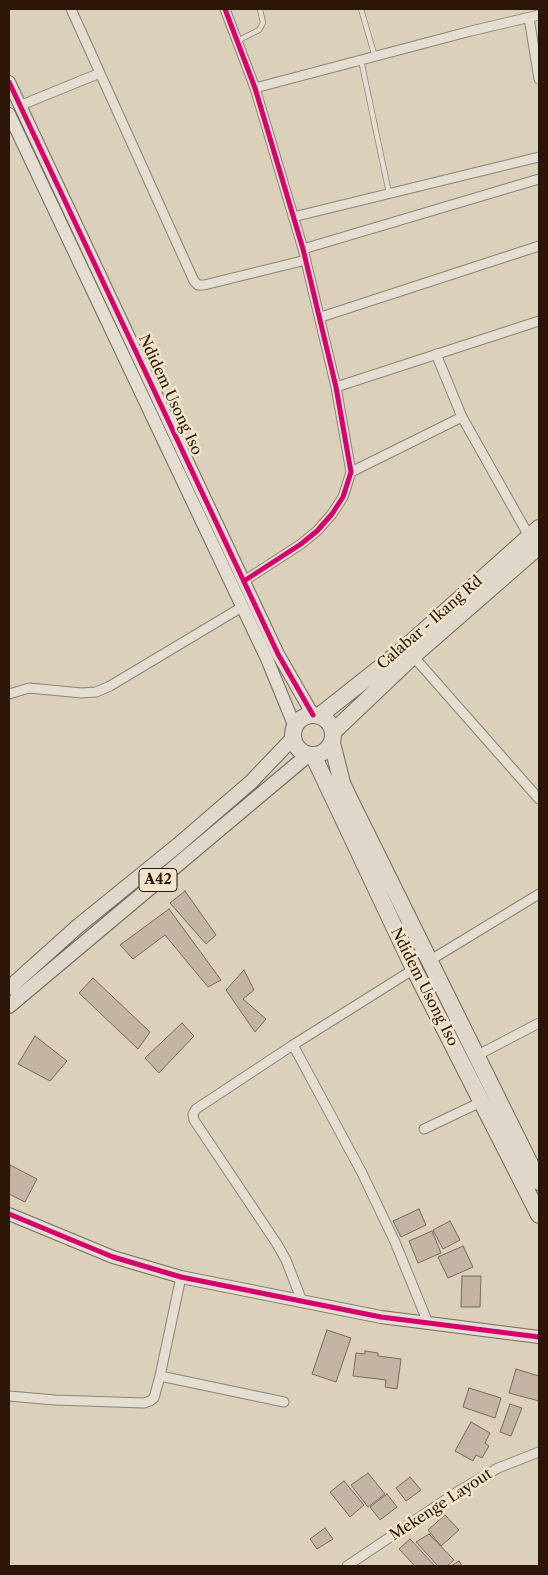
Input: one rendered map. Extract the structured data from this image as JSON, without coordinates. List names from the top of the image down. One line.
{"streets":{"highway":["Ndidem Usong Iso","Calabar - Ikang Rd"],"main road":["A42"],"street":["Mekenge Layout"]},"crossings":[["Ndidem Usong Iso","Calabar - Ikang Rd"],["Ndidem Usong Iso","A42"],["Calabar - Ikang Rd","A42"]]}
